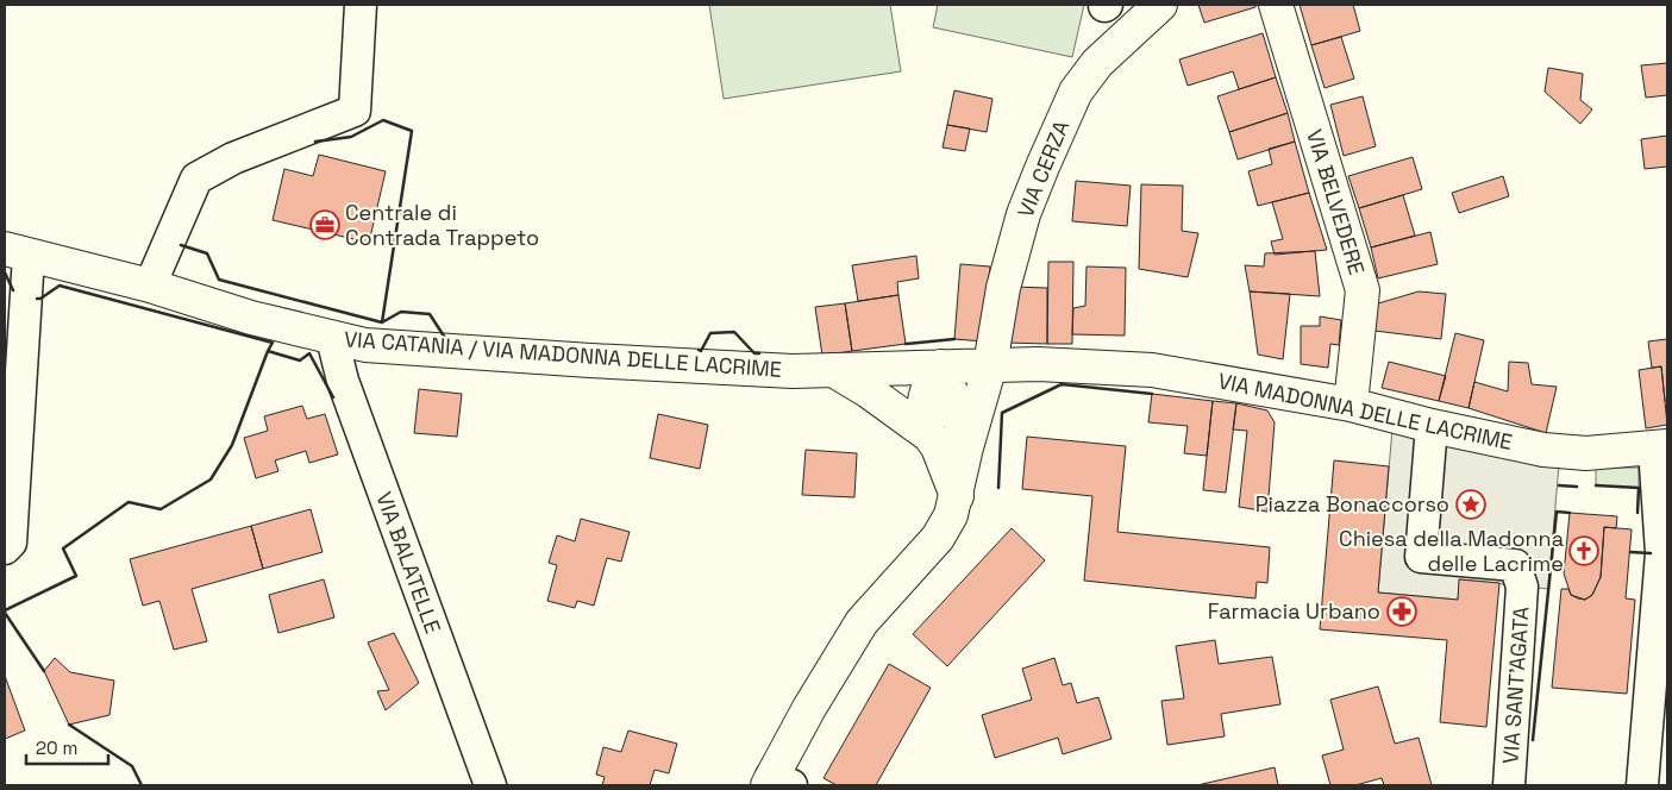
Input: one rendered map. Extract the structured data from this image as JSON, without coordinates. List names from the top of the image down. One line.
{"streets":{"main road":["VIA CERZA","VIA BELVEDERE","VIA CATANIA / VIA MADONNA DELLE LACRIME","VIA MADONNA DELLE LACRIME"],"street":["VIA BALATELLE","VIA SANT'AGATA"]},"crossings":[["VIA CERZA","VIA CATANIA / VIA MADONNA DELLE LACRIME"],["VIA CERZA","VIA MADONNA DELLE LACRIME"],["VIA BELVEDERE","VIA MADONNA DELLE LACRIME"],["VIA CATANIA / VIA MADONNA DELLE LACRIME","VIA MADONNA DELLE LACRIME"],["VIA CATANIA / VIA MADONNA DELLE LACRIME","VIA BALATELLE"],["VIA MADONNA DELLE LACRIME","VIA SANT'AGATA"]],"places":{"office":["Centrale di Contrada Trappeto"],"place":["Piazza Bonaccorso"],"church":["Chiesa della Madonna delle Lacrime"],"pharmacy":["Farmacia Urbano"]},"scale_bar":"20 m"}
